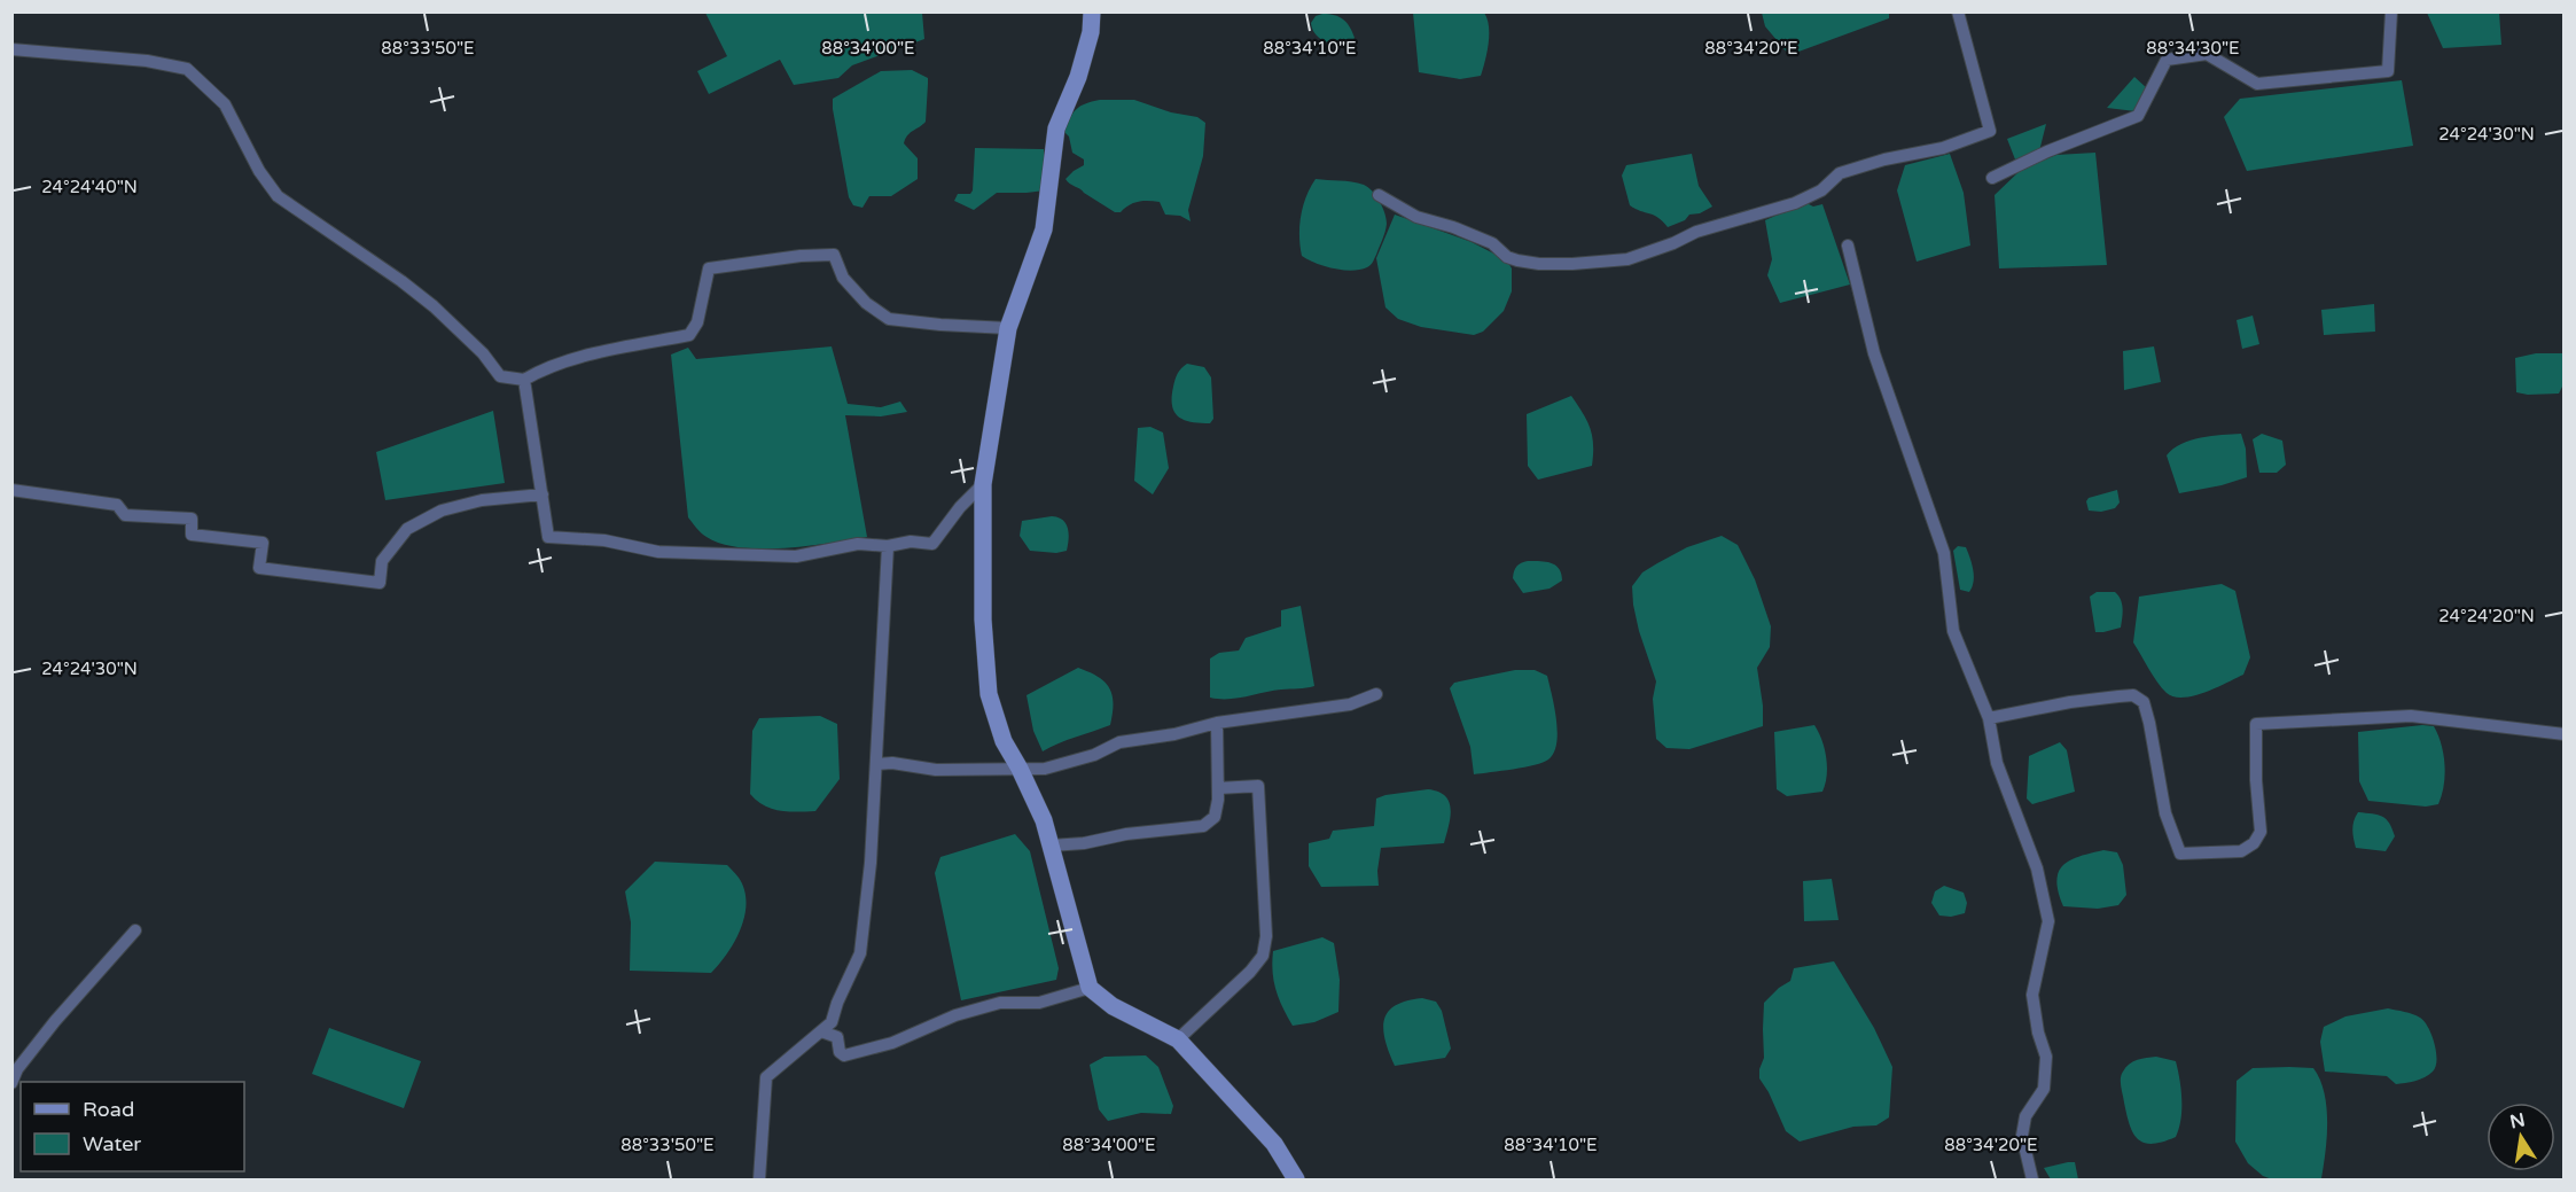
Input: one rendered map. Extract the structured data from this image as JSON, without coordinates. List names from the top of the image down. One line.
{"legend":["Road","Water"],"north":"top","coordinates":["88°33'50\"E","88°34'00\"E","88°34'10\"E","88°34'20\"E","88°34'30\"E","24°24'30\"N","24°24'40\"N","24°24'20\"N"]}
